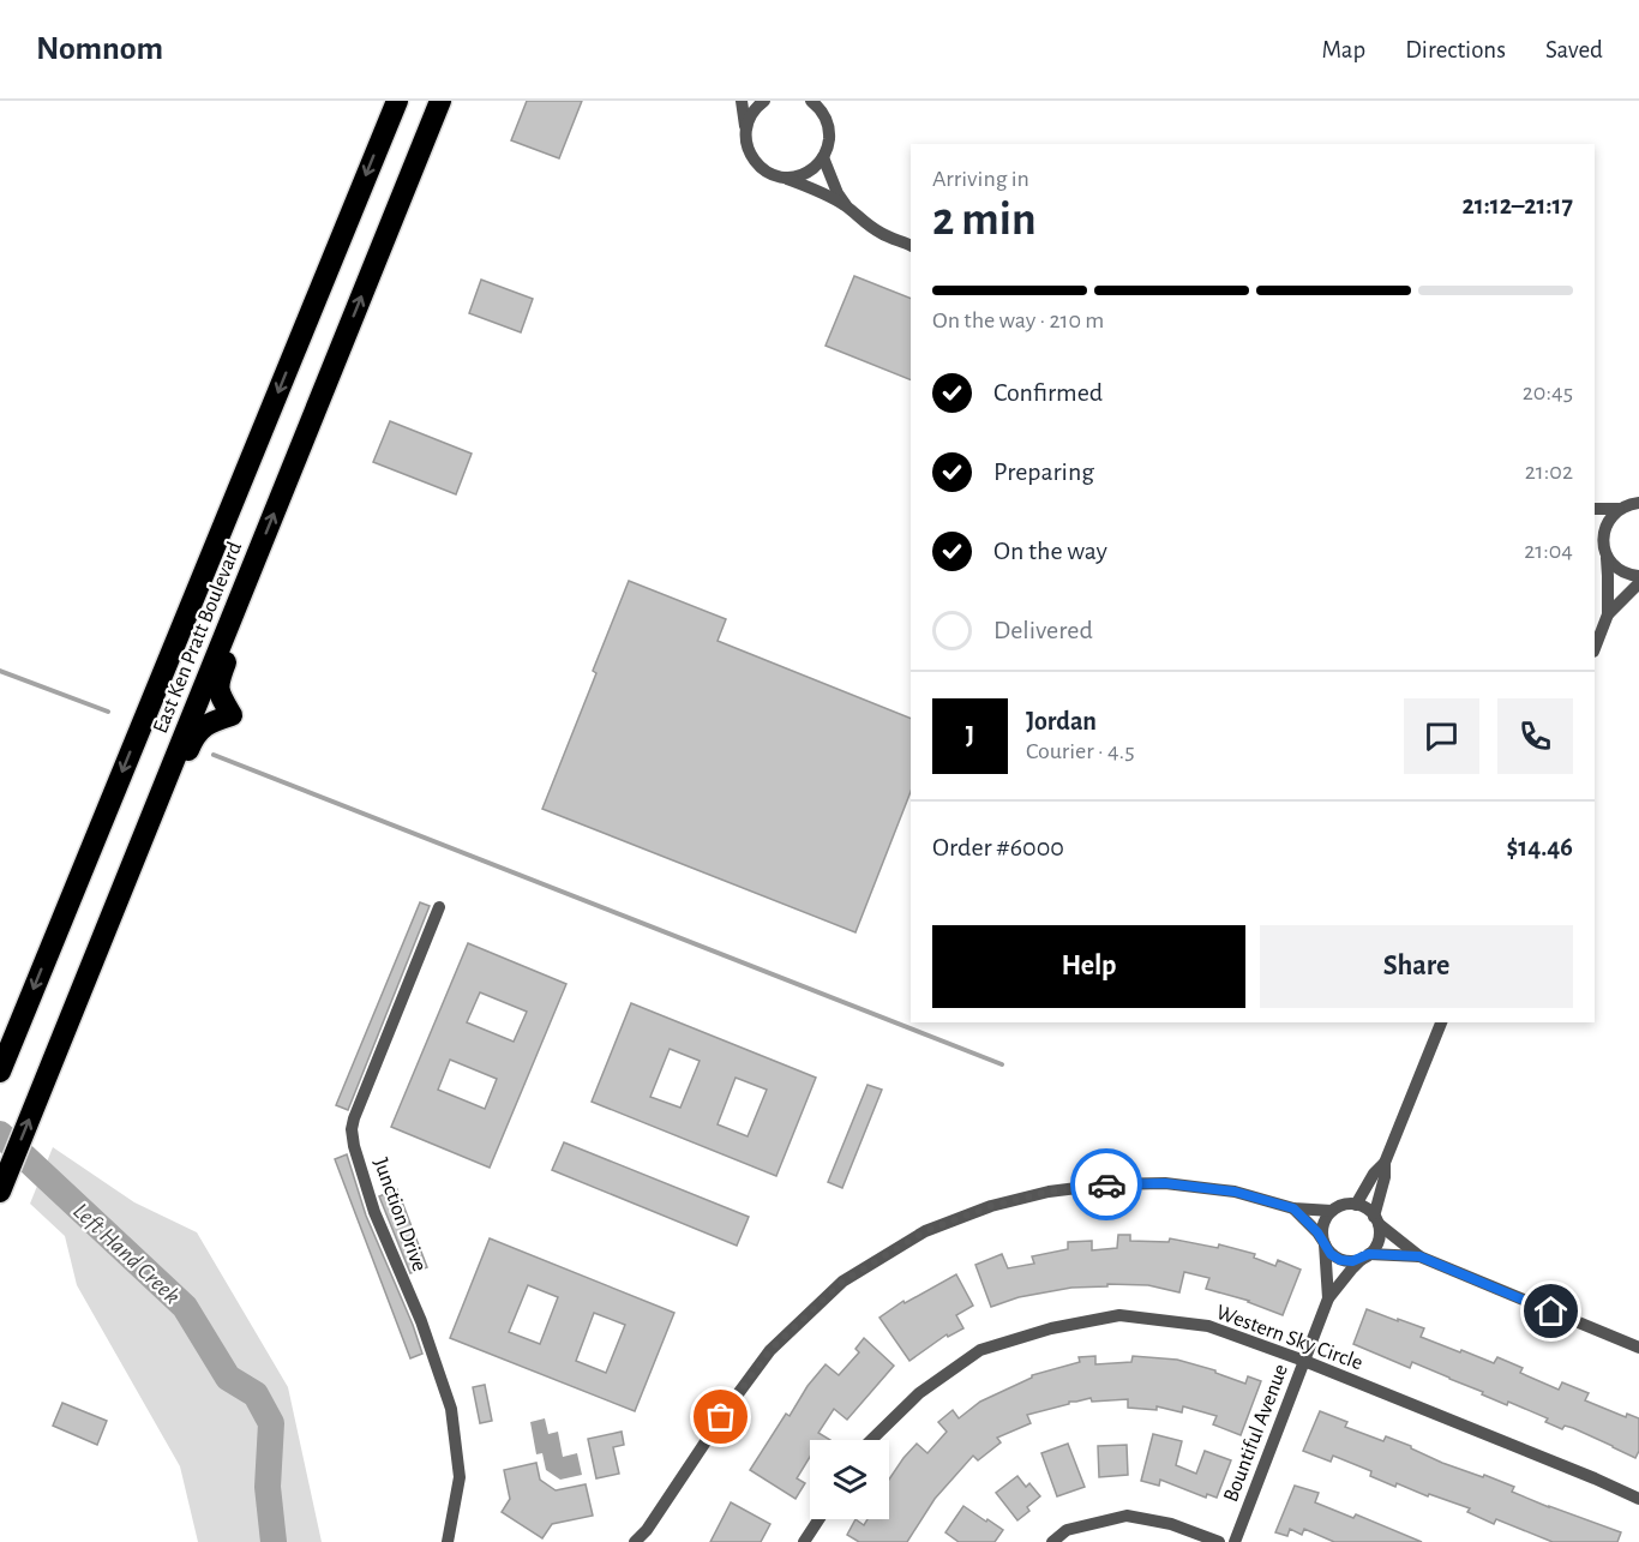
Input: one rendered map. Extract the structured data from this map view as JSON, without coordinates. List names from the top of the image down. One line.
{"streets":{"highway":["East Ken Pratt Boulevard"],"street":["Junction Drive","Western Sky Circle","Bountiful Avenue"]},"crossings":[["Western Sky Circle","Bountiful Avenue"]],"water":["Left Hand Creek"],"page":{"header":"Nomnom","nav":["Map","Directions","Saved"],"heading":["2 min","Arriving in","21:12–21:17"],"panel":["Jordan","Courier · 4.5","Order #6000","$14.46"],"bar":"On the way · 210 m","list":[["Confirmed","20:45"],["Preparing","21:02"],["On the way","21:04"],"Delivered"],"round":"J","buttons":["Help","Share"]}}
